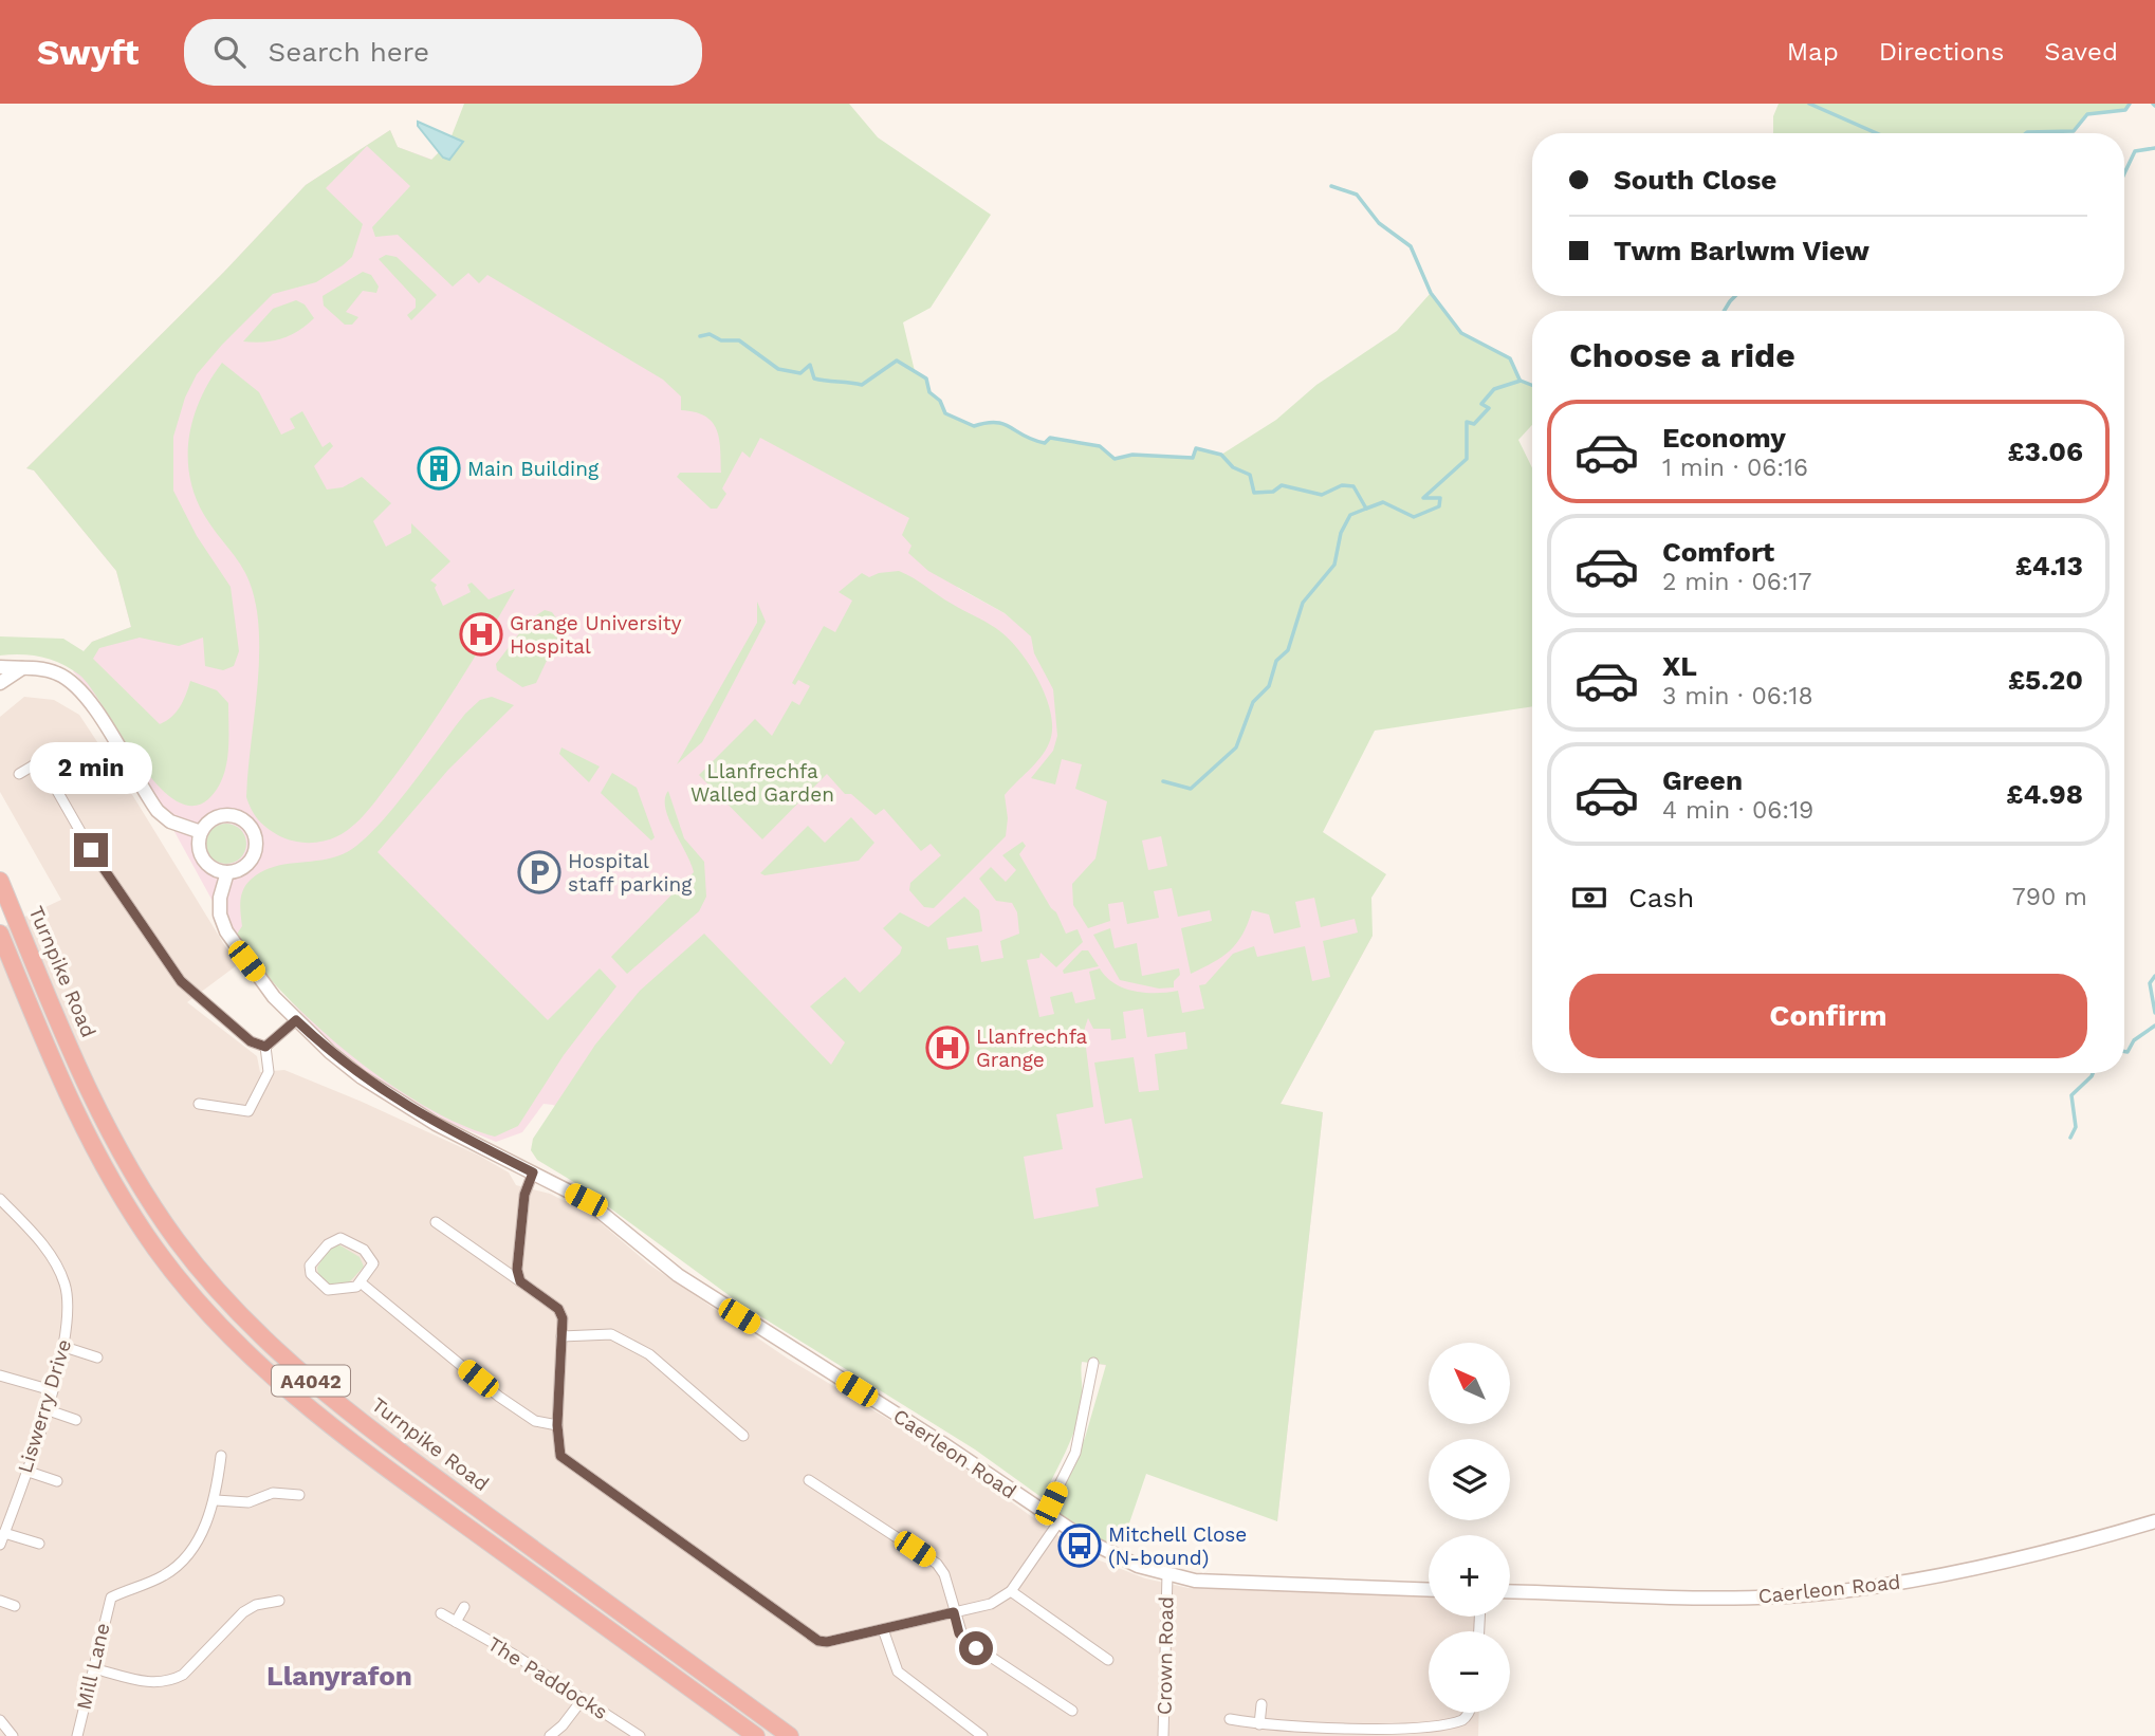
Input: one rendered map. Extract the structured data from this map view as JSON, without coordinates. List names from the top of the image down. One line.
{"streets":{"highway":["Turnpike Road","A4042"],"main road":["Caerleon Road"],"street":["Liswerry Drive","Crown Road","Mill Lane","The Paddocks"]},"crossings":[["Caerleon Road","Crown Road"]],"districts":["Llanyrafon"],"parks":["Llanfrechfa Walled Garden"],"places":{"building":["Main Building"],"hospital":["Grange University Hospital","Llanfrechfa Grange"],"parking":["Hospital staff parking"],"bus stop":["Mitchell Close (N-bound)"]},"north":"top left","page":{"header":"Swyft","search":"Search here","nav":["Map","Directions","Saved"],"banner":["South Close","Twm Barlwm View"],"heading":"Choose a ride","list":[{"name":"Economy","note":"1 min · 06:16","value":"£3.06"},{"name":"Comfort","note":"2 min · 06:17","value":"£4.13"},{"name":"XL","note":"3 min · 06:18","value":"£5.20"},{"name":"Green","note":"4 min · 06:19","value":"£4.98"}],"bubble":"2 min","pay":["Cash","790 m"],"buttons":"Confirm","map_buttons":["+","−"]}}
